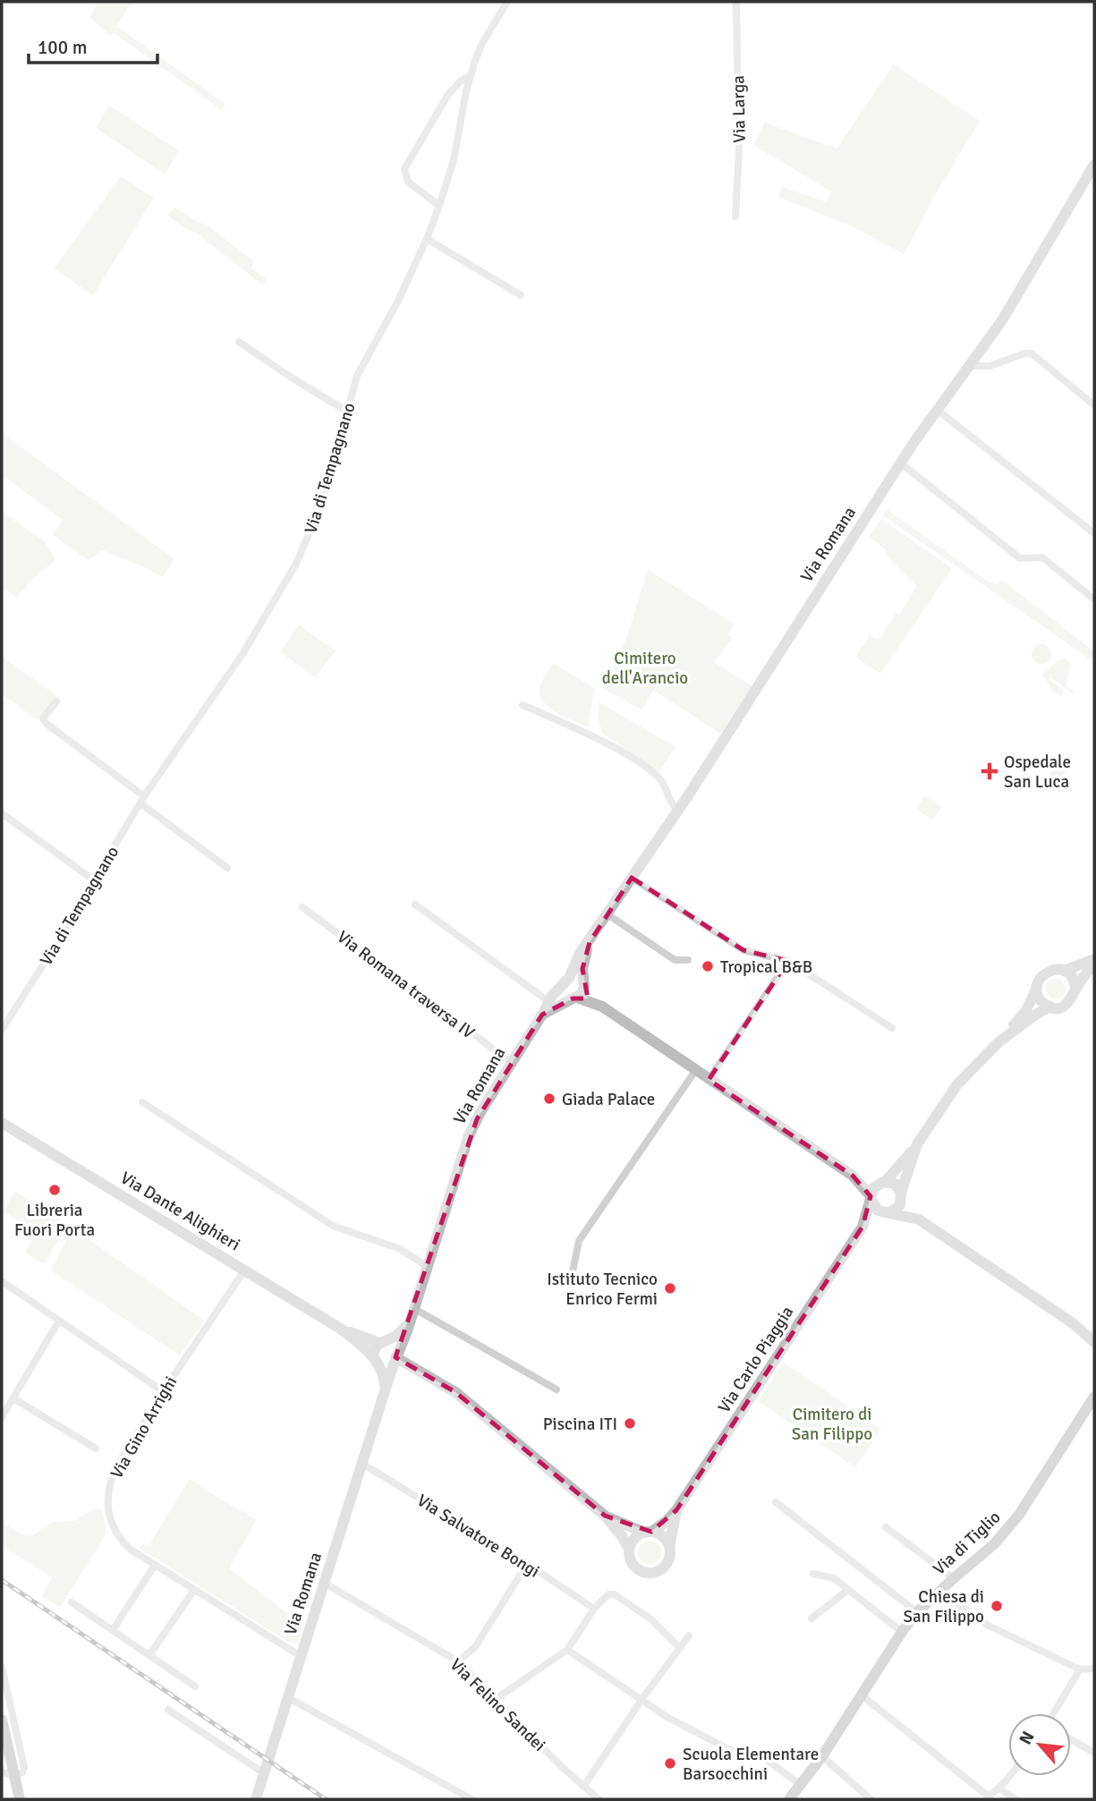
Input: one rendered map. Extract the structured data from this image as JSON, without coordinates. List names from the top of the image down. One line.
{"streets":{"main road":["Via Romana","Via Dante Alighieri","Via Carlo Piaggia","Via di Tiglio"],"street":["Via Larga","Via di Tempagnano","Via Romana traversa IV","Via Gino Arrighi","Via Salvatore Bongi","Via Felino Sandei"]},"crossings":[["Via Romana","Via Romana traversa IV"],["Via Romana","Via Dante Alighieri"],["Via Romana","Via Gino Arrighi"],["Via Romana","Via Salvatore Bongi"],["Via Romana","Via Felino Sandei"],["Via Dante Alighieri","Via Gino Arrighi"]],"parks":["Cimitero dell'Arancio","Cimitero di San Filippo"],"places":{"health":["Ospedale San Luca"],"other":["Tropical B&B","Giada Palace","Libreria Fuori Porta","Istituto Tecnico Enrico Fermi","Piscina ITI","Chiesa di San Filippo","Scuola Elementare Barsocchini"]},"scale_bar":"100 m","north":"top left"}
